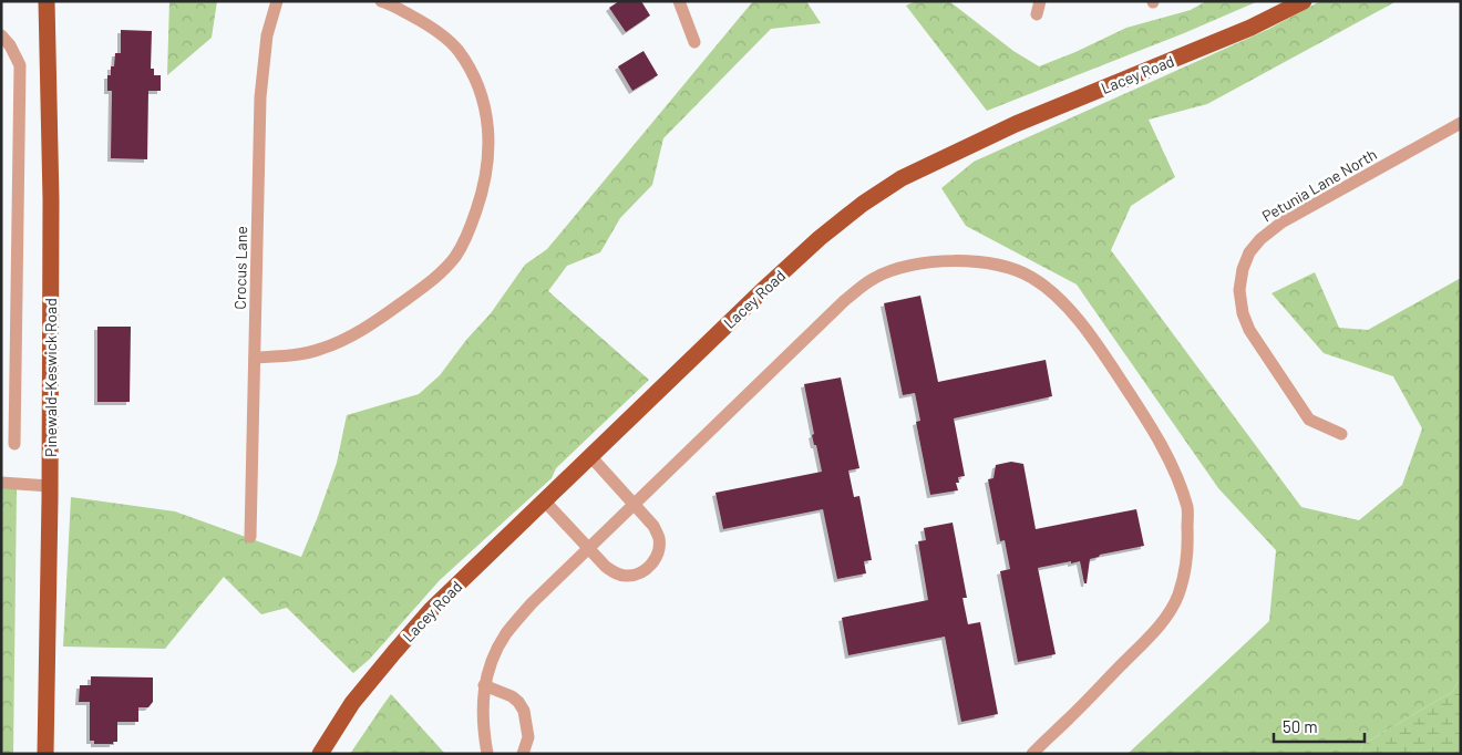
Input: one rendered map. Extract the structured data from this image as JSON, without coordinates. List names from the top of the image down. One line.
{"streets":{"main road":["Lacey Road","Pinewald-Keswick Road"],"street":["Petunia Lane North","Crocus Lane"]},"scale_bar":"50 m"}
